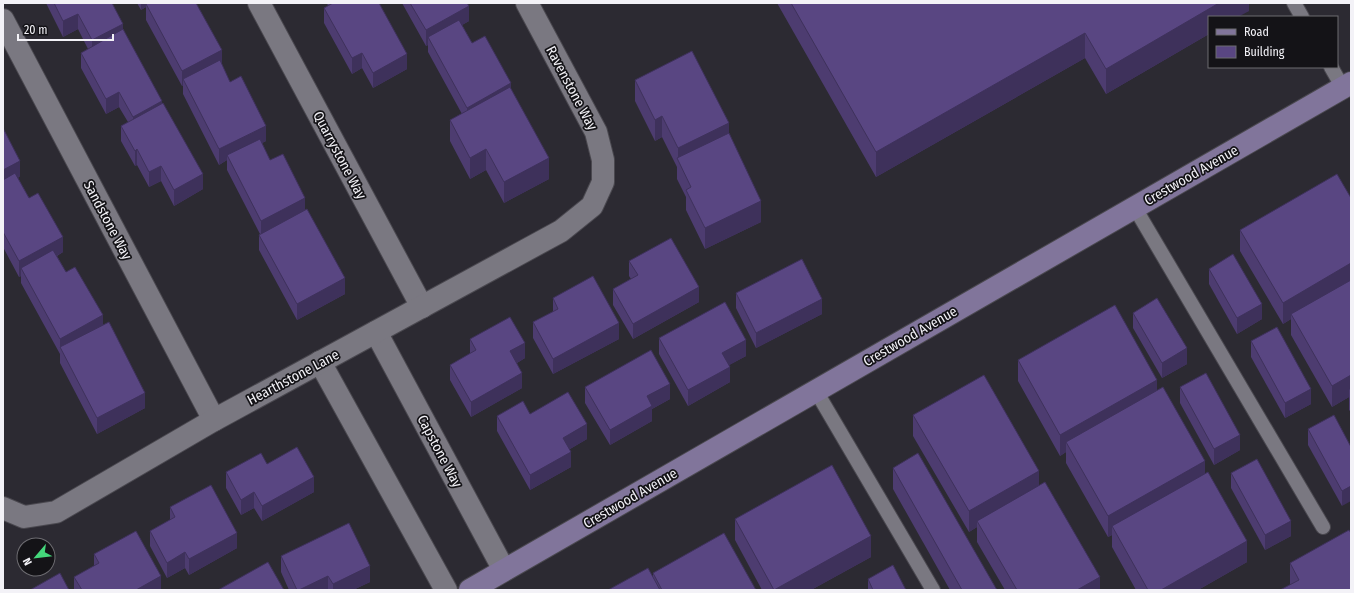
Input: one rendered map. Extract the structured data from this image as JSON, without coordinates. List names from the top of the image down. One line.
{"streets":{"street":["Ravenstone Way","Quarrystone Way","Crestwood Avenue","Sandstone Way","Hearthstone Lane","Capstone Way"]},"crossings":[["Ravenstone Way","Hearthstone Lane"],["Quarrystone Way","Hearthstone Lane"],["Crestwood Avenue","Capstone Way"],["Sandstone Way","Hearthstone Lane"],["Hearthstone Lane","Capstone Way"]],"legend":["Road","Building"],"scale_bar":"20 m","north":"bottom left"}
